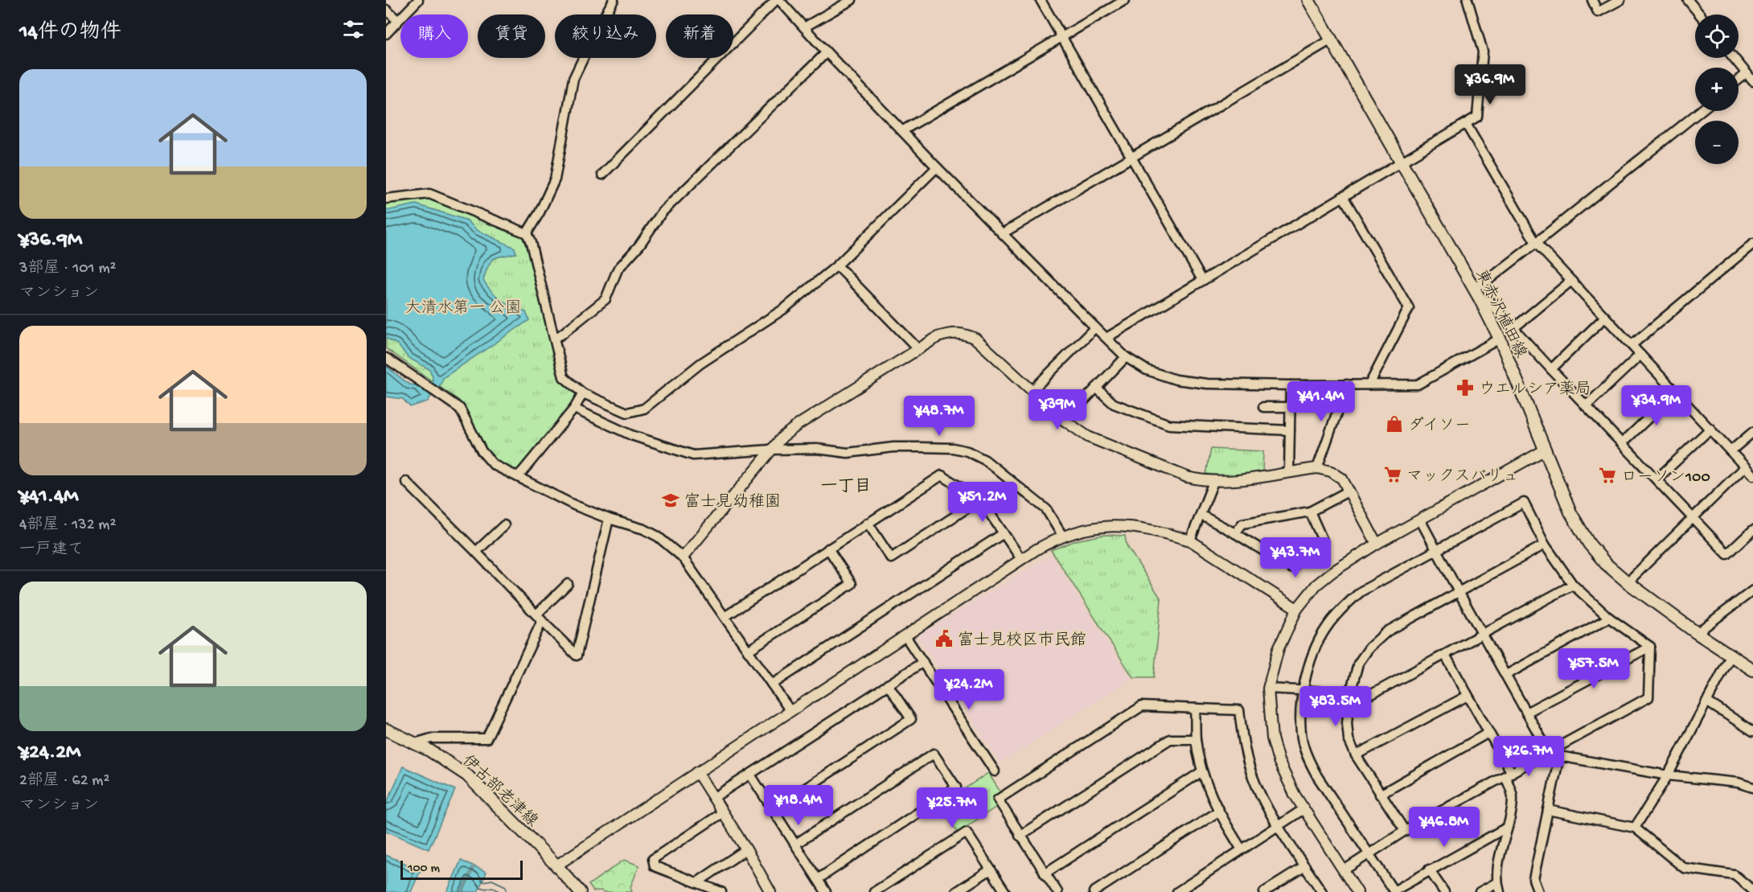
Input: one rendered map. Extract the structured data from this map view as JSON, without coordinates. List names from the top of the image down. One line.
{"streets":{"main road":["東赤沢植田線","伊古部老津線"]},"districts":["一丁目"],"parks":["大清水第一 公園"],"places":{"pharmacy":["ウエルシア薬局"],"shop":["ダイソー"],"supermarket":["マックスバリュ","ローソン100"],"school or university":["富士見幼稚園"],"public building":["富士見校区市民館"]},"scale_bar":"100 m","page":{"heading":"14件の物件","map_buttons":["+","−"],"chip":["購入","賃貸","絞り込み","新着"],"list":[{"name":"¥36.9M","note":"3部屋 · 101 m² · マンション"},{"name":"¥41.4M","note":"4部屋 · 132 m² · 一戸建て"},{"name":"¥24.2M","note":"2部屋 · 62 m² · マンション"}],"price":["¥36.9M","¥41.4M","¥34.9M","¥39M","¥48.7M","¥51.2M","¥43.7M","¥57.5M","¥24.2M","¥83.5M","¥26.7M","¥18.4M","¥25.7M","¥46.8M"],"scale":"100 m"}}
